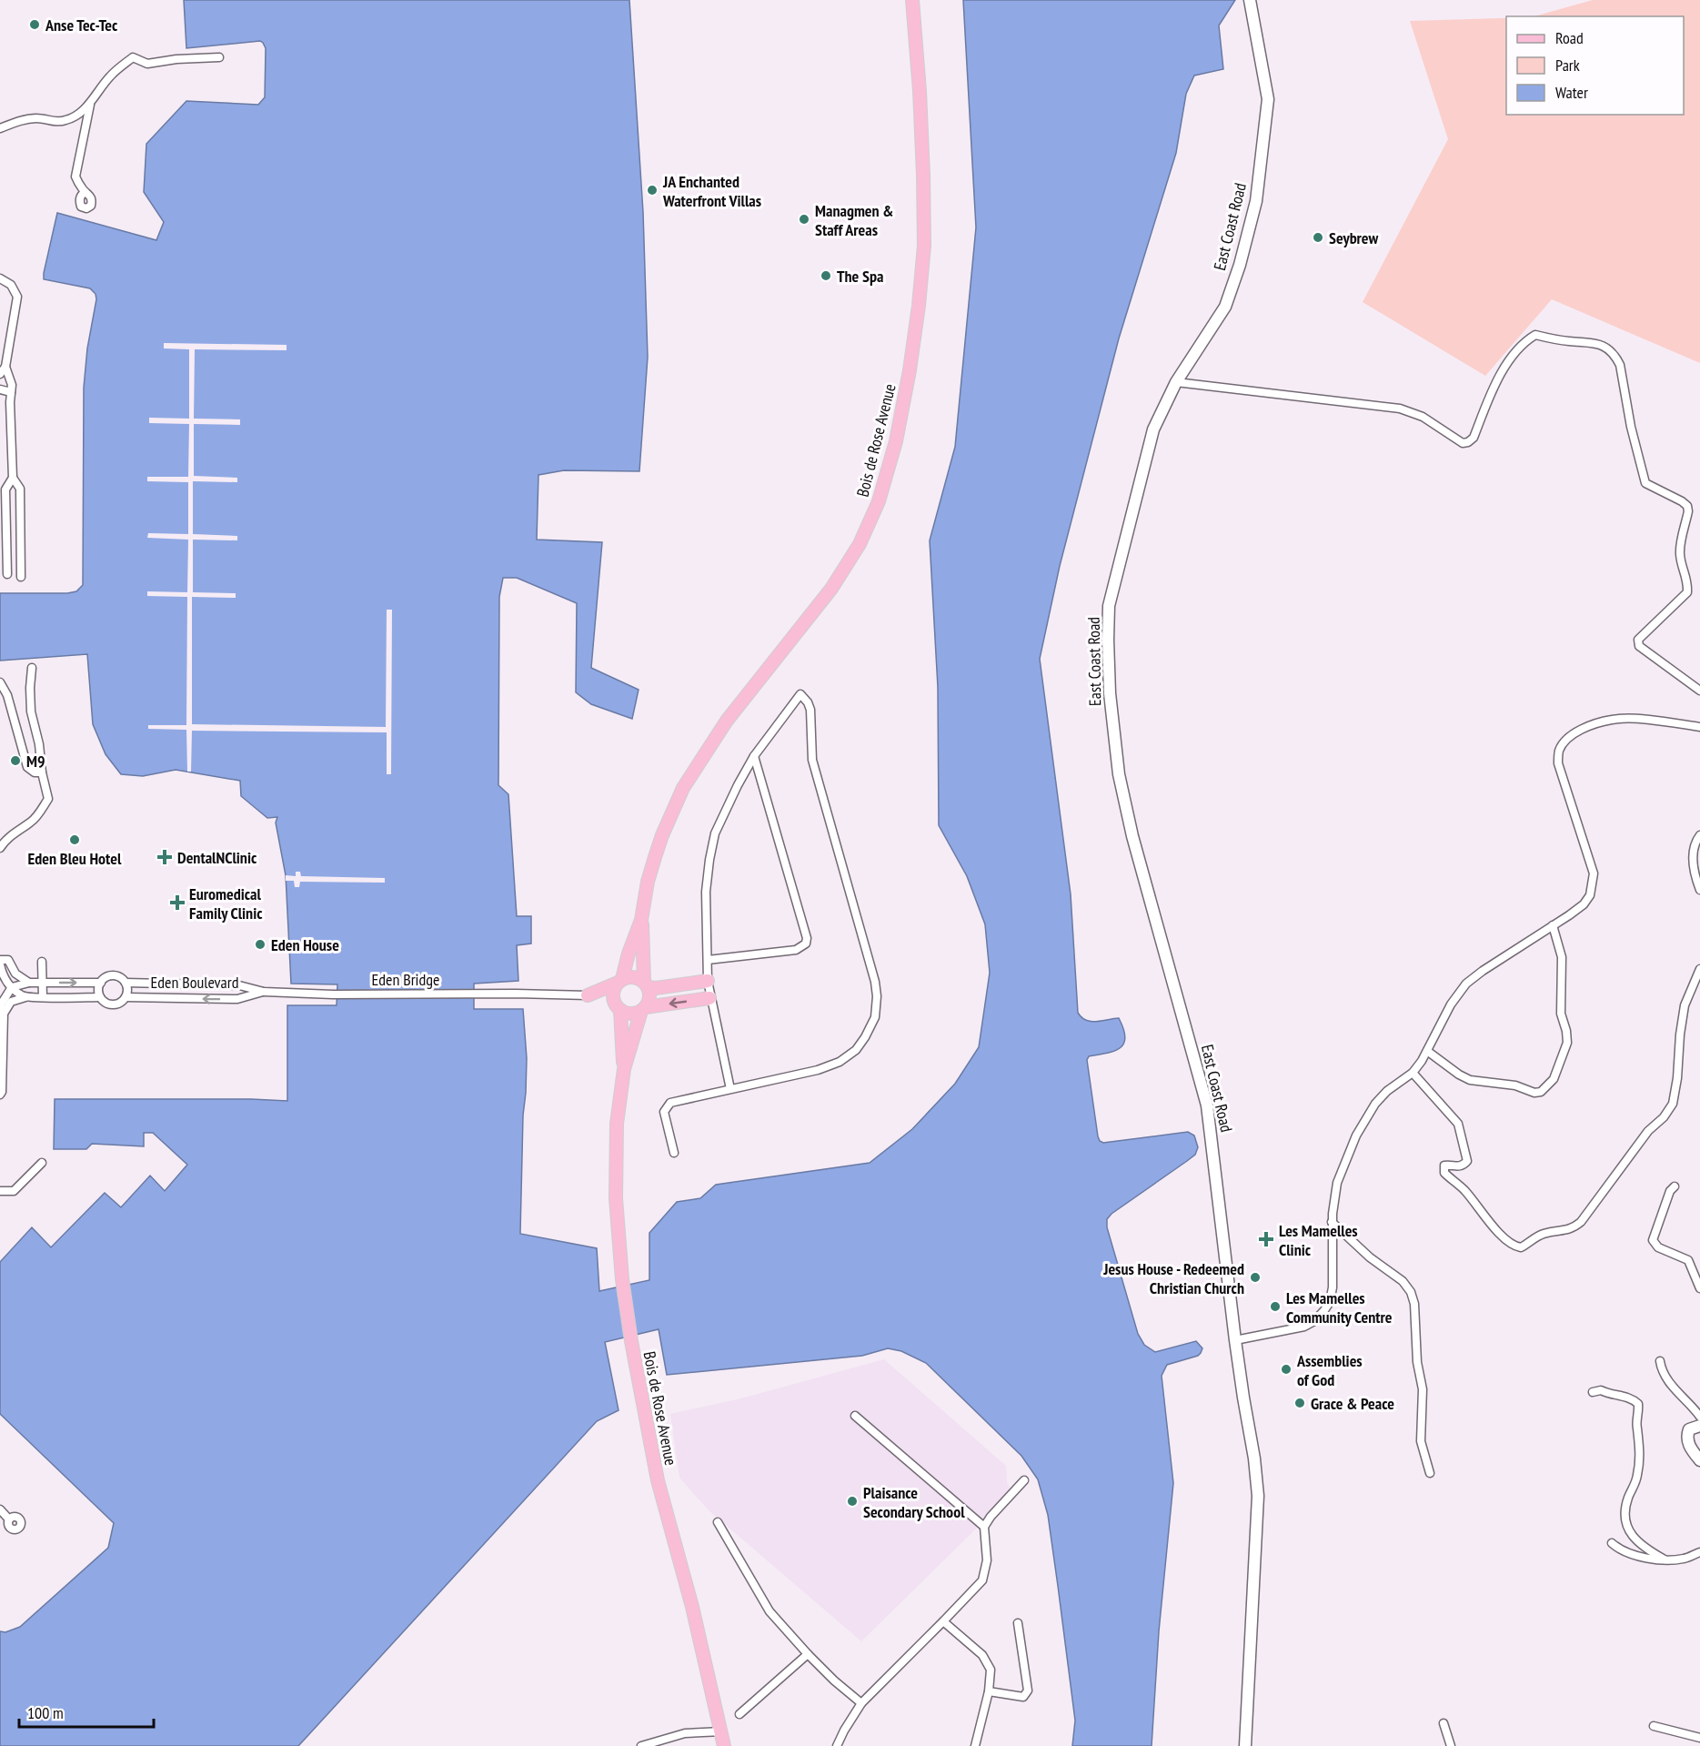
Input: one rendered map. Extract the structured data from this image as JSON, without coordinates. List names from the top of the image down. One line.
{"streets":{"main road":["East Coast Road","Bois de Rose Avenue"],"street":["Eden Bridge","Eden Boulevard"]},"crossings":[["Eden Bridge","Eden Boulevard"]],"places":{"other":["Anse Tec-Tec","JA Enchanted Waterfront Villas","Managmen & Staff Areas","Seybrew","The Spa","M9","Eden Bleu Hotel","Eden House","Jesus House - Redeemed Christian Church","Les Mamelles Community Centre","Assemblies of God","Grace & Peace","Plaisance Secondary School"],"health":["DentalNClinic","Euromedical Family Clinic","Les Mamelles Clinic"]},"legend":["Road","Park","Water"],"scale_bar":"100 m"}
